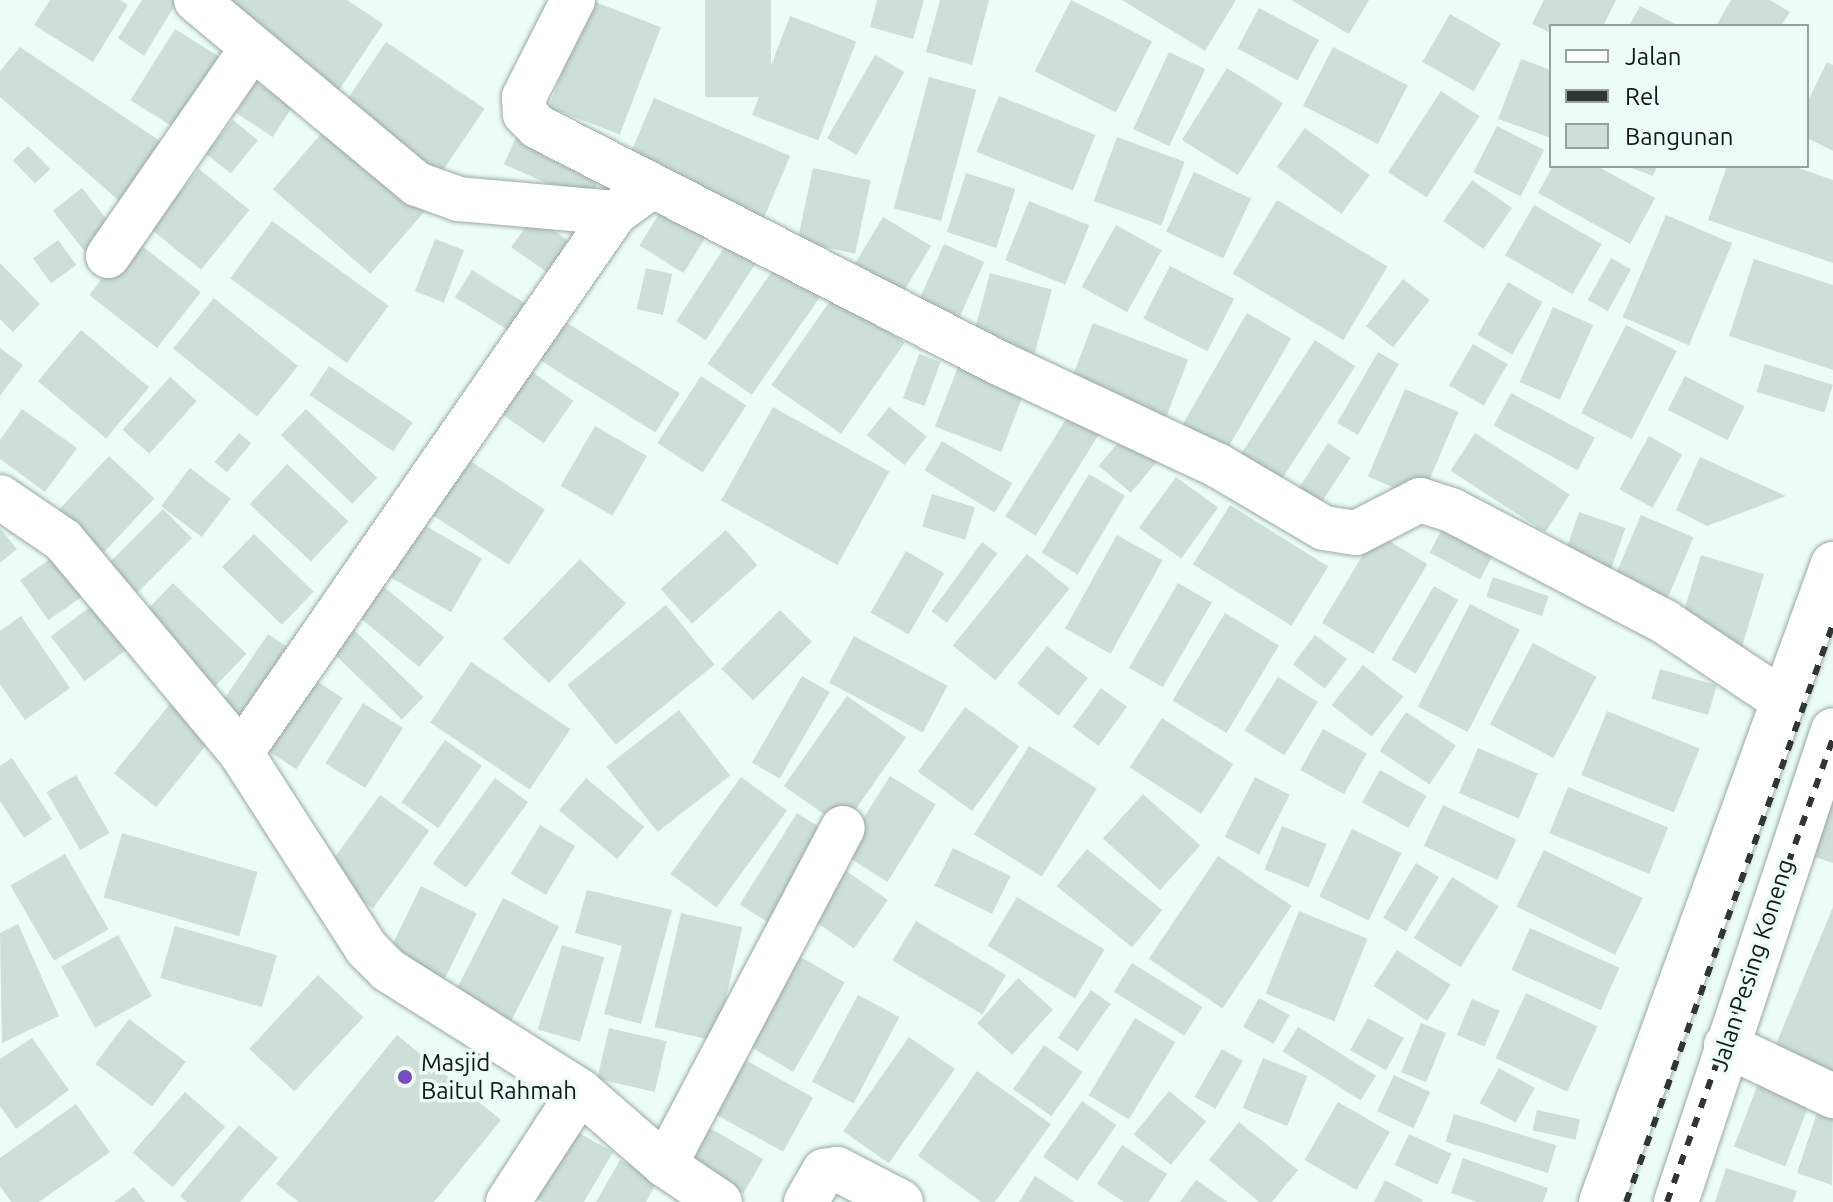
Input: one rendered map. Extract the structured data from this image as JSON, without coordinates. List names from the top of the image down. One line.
{"streets":{"street":["Jalan Pesing Koneng"]},"places":["Masjid Baitul Rahmah"],"legend":["Jalan","Rel","Bangunan"]}
